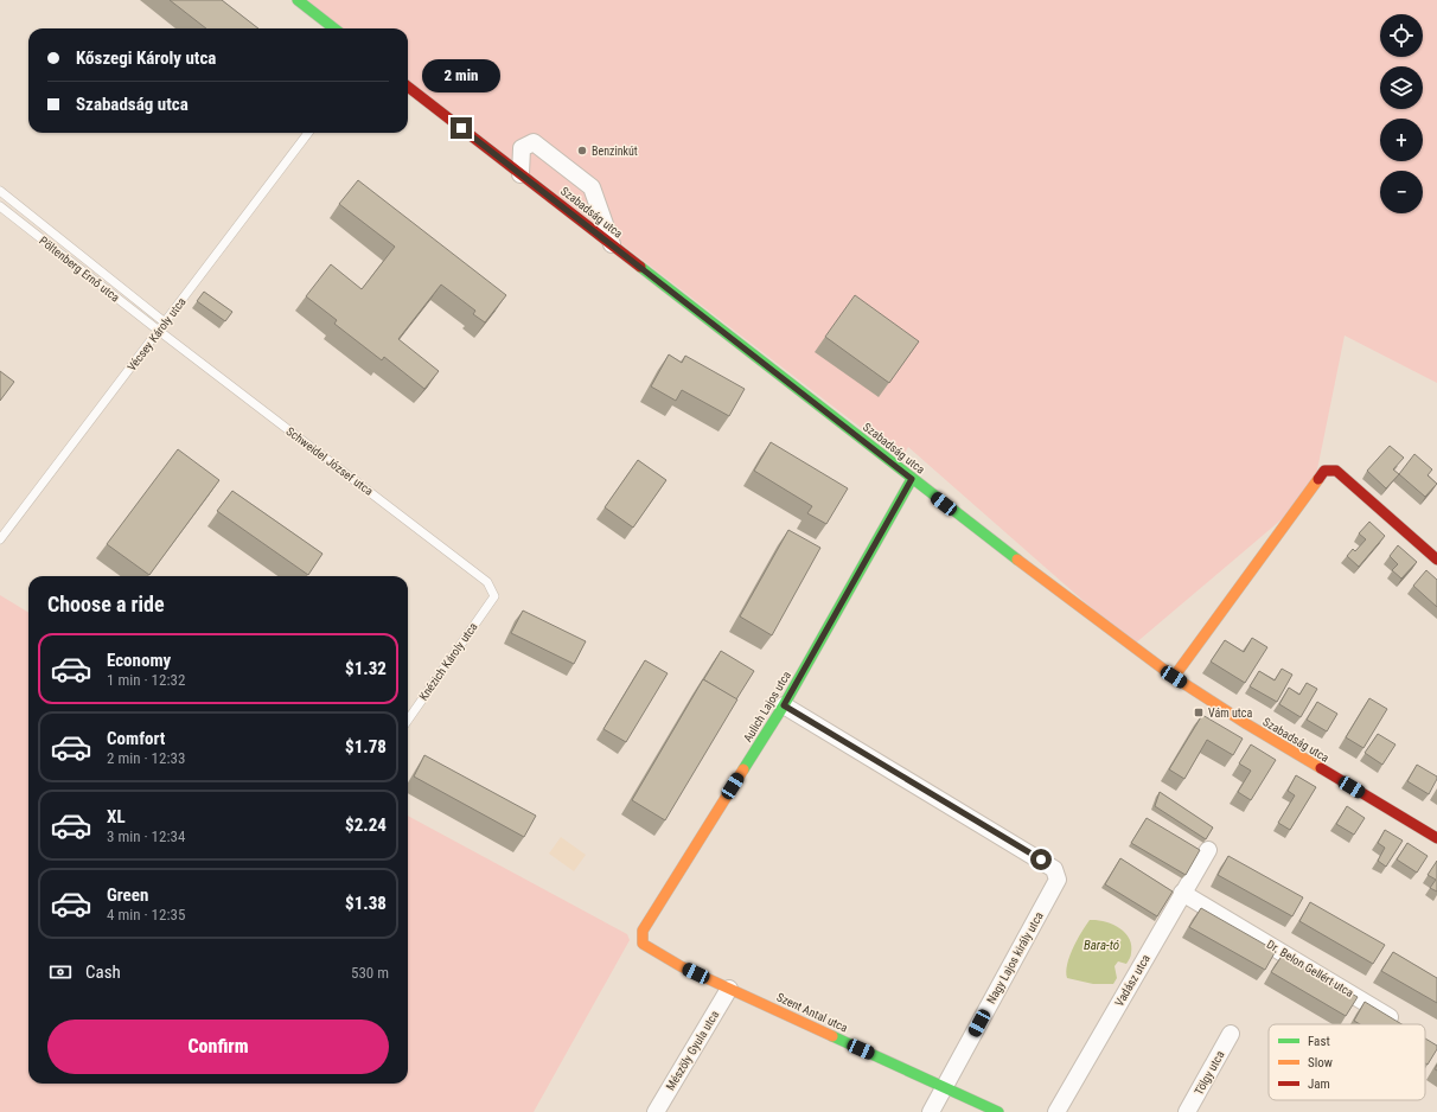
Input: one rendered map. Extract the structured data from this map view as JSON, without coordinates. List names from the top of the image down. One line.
{"streets":{"main road":["Szabadság utca","Aulich Lajos utca","Szent Antal utca"],"street":["Nagy Lajos király utca","Dr. Belon Gellért utca","Vadász utca","Mészöly Gyula utca","Tölgy utca"],"lane":["Pöltenberg Ernő utca","Vécsey Károly utca","Schweidel József utca","Knézich Károly utca"]},"crossings":[["Szabadság utca","Aulich Lajos utca"],["Pöltenberg Ernő utca","Vécsey Károly utca"],["Pöltenberg Ernő utca","Schweidel József utca"],["Vécsey Károly utca","Schweidel József utca"],["Schweidel József utca","Knézich Károly utca"],["Aulich Lajos utca","Nagy Lajos király utca"],["Aulich Lajos utca","Szent Antal utca"],["Nagy Lajos király utca","Szent Antal utca"],["Dr. Belon Gellért utca","Vadász utca"],["Szent Antal utca","Mészöly Gyula utca"]],"water":["Bara-tó"],"places":{"other":["Benzinkút"],"transit":["Vám utca"]},"legend":["Fast","Slow","Jam"],"page":{"map_buttons":["+","−"],"banner":["Kőszegi Károly utca","Szabadság utca"],"bubble":"2 min","heading":"Choose a ride","list":[{"name":"Economy","note":"1 min · 12:32","value":"$1.32"},{"name":"Comfort","note":"2 min · 12:33","value":"$1.78"},{"name":"XL","note":"3 min · 12:34","value":"$2.24"},{"name":"Green","note":"4 min · 12:35","value":"$1.38"}],"pay":["Cash","530 m"],"buttons":"Confirm"}}
